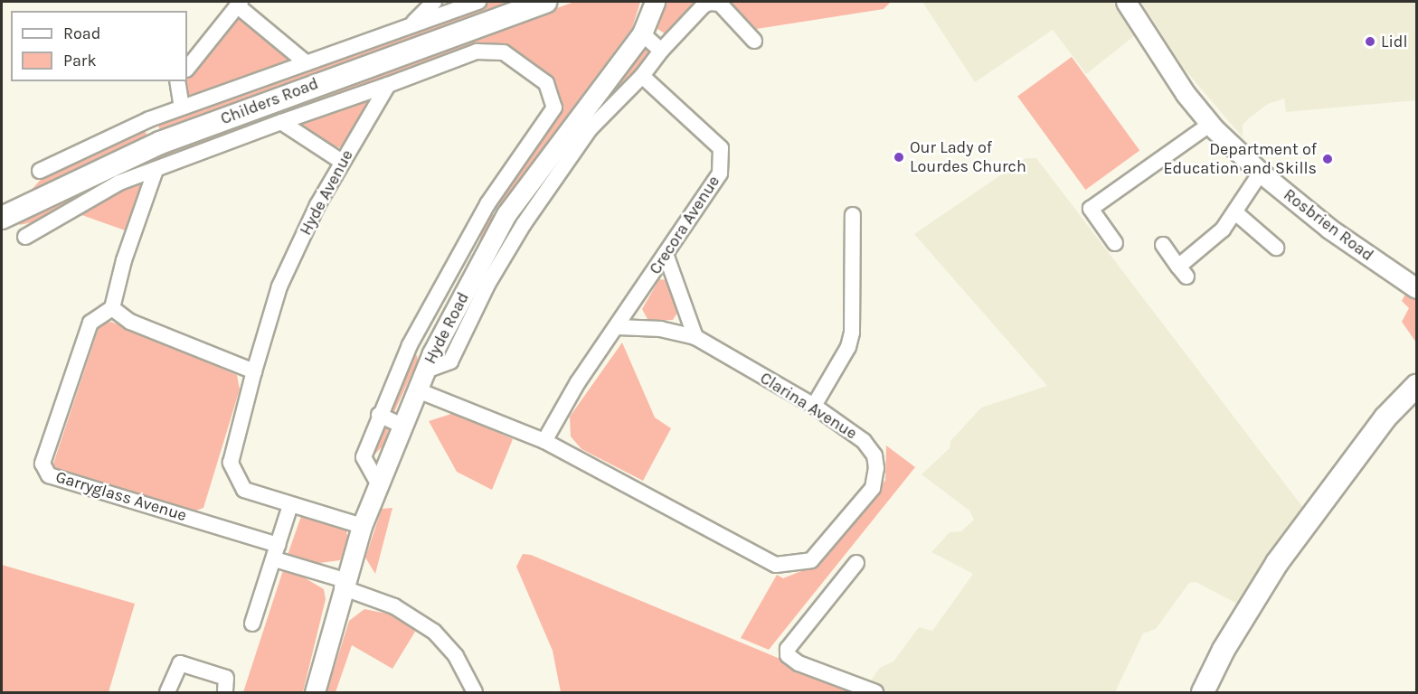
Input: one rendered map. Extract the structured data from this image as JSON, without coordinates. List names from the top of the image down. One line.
{"streets":{"main road":["Childers Road"],"street":["Hyde Avenue","Crecora Avenue","Rosbrien Road","Hyde Road","Clarina Avenue","Garryglass Avenue"]},"crossings":[["Hyde Avenue","Hyde Road"],["Crecora Avenue","Hyde Road"],["Crecora Avenue","Clarina Avenue"],["Hyde Road","Clarina Avenue"]],"places":["Lidl","Our Lady of Lourdes Church","Department of Education and Skills"],"legend":["Road","Park"]}
